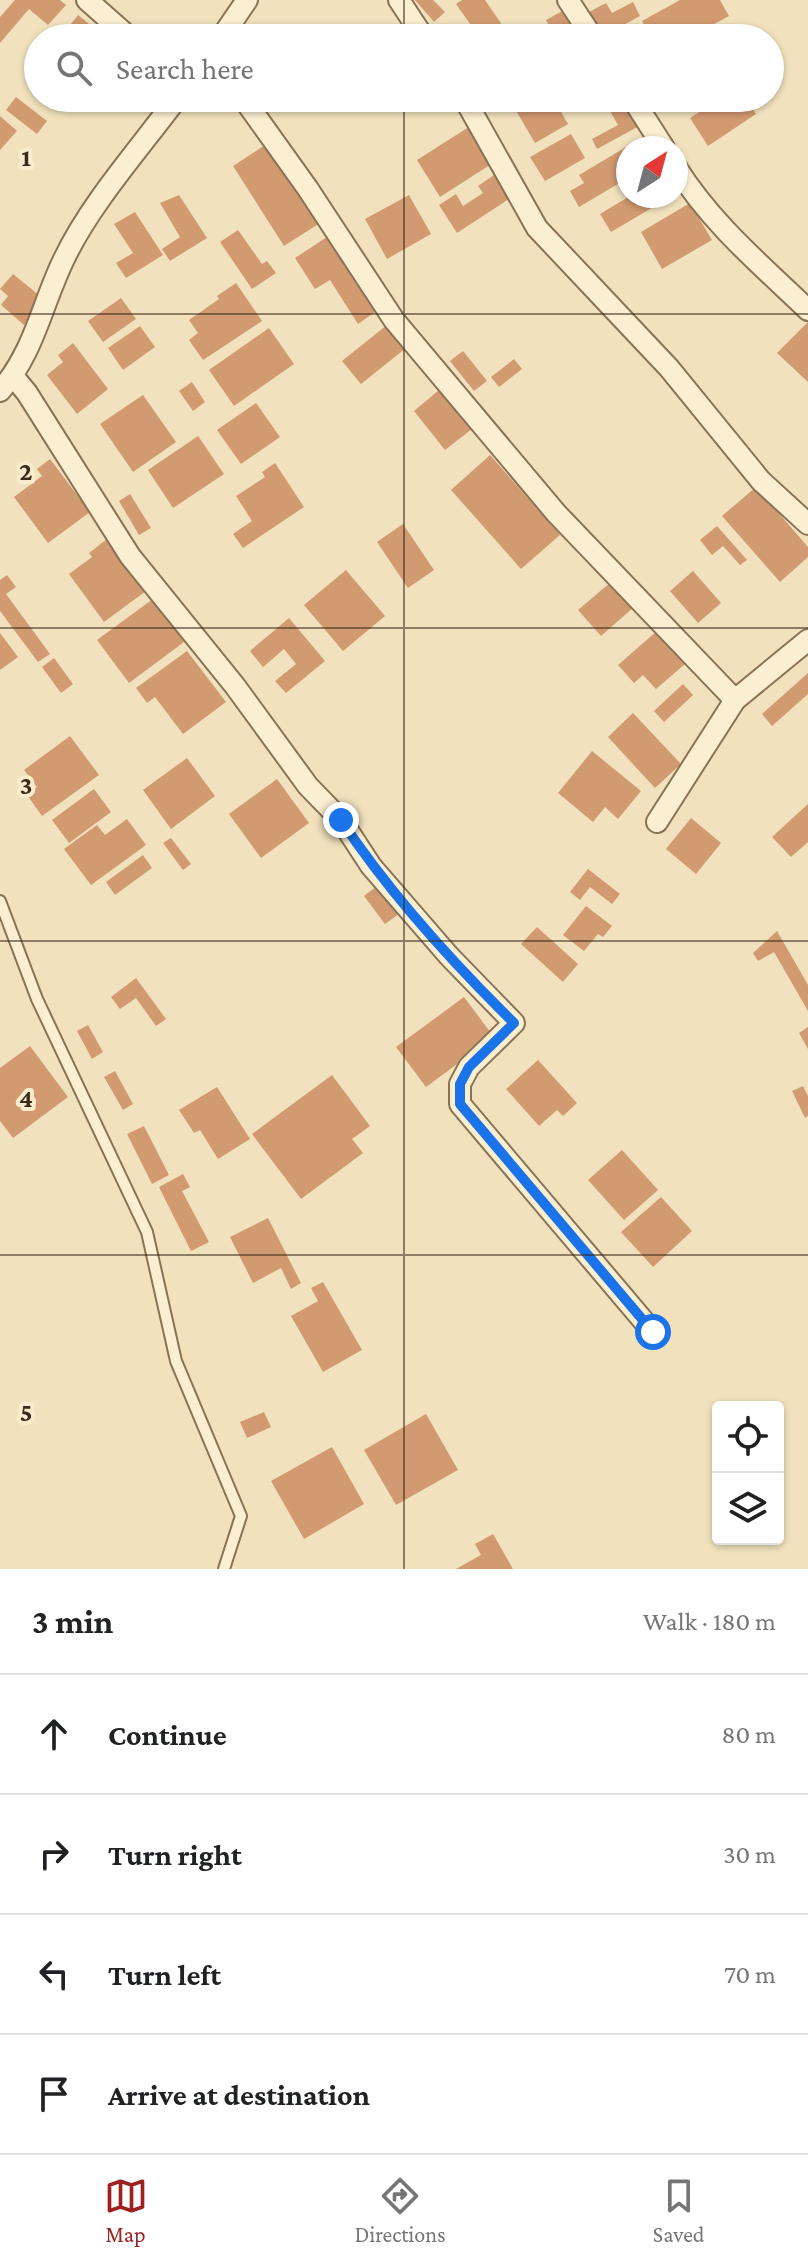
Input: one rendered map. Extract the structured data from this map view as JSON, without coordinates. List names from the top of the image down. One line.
{"north":"top right","page":{"search":"Search here","heading":["3 min","Walk · 180 m"],"list":[["Continue","80 m"],["Turn right","30 m"],["Turn left","70 m"],"Arrive at destination"],"nav":["Map","Directions","Saved"]},"grid":{"rows":["1","2","3","4","5"]}}
